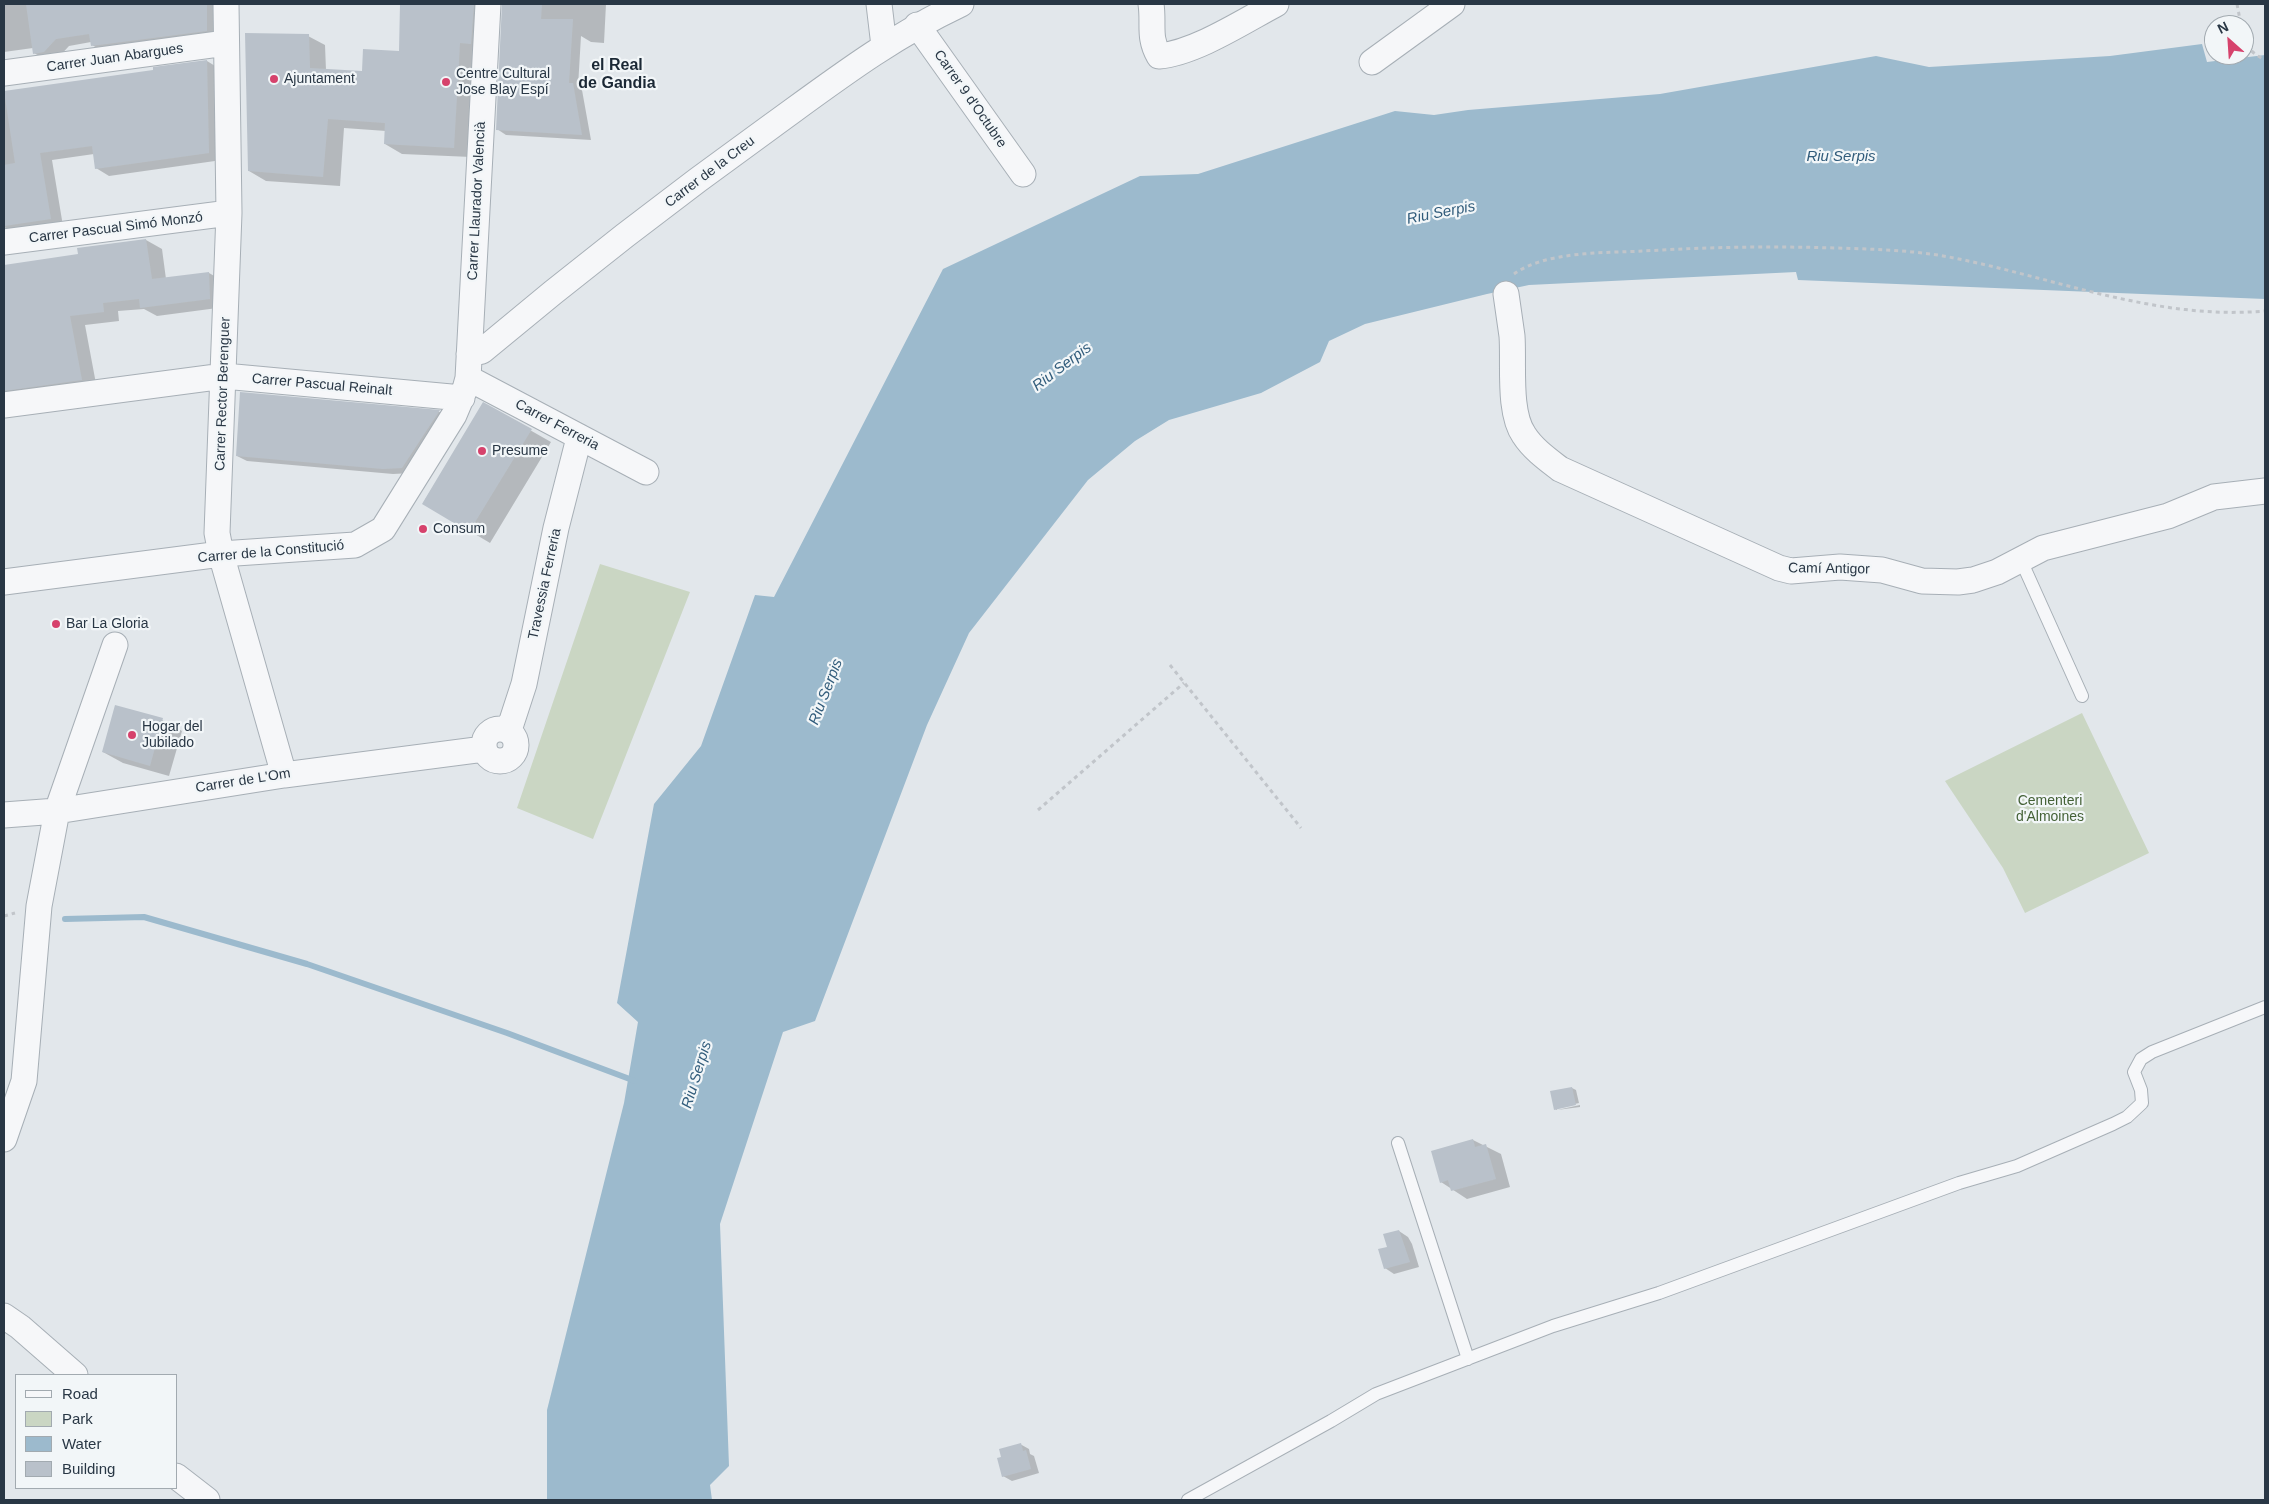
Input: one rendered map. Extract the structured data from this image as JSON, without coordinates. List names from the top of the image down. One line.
{"streets":{"street":["Carrer Juan Abargues","Carrer 9 d'Octubre","Carrer de la Creu","Carrer Llaurador Valencià","Carrer Pascual Simó Monzó","Carrer Pascual Reinalt","Carrer Rector Berenguer","Carrer Ferreria","Carrer de la Constitució","Camí Antigor","Travessia Ferreria","Carrer de L'Om"]},"crossings":[["Carrer Juan Abargues","Carrer Rector Berenguer"],["Carrer 9 d'Octubre","Carrer de la Creu"],["Carrer de la Creu","Carrer Llaurador Valencià"],["Carrer de la Creu","Carrer Pascual Reinalt"],["Carrer de la Creu","Carrer Ferreria"],["Carrer de la Creu","Carrer de la Constitució"],["Carrer Llaurador Valencià","Carrer Pascual Reinalt"],["Carrer Llaurador Valencià","Carrer Ferreria"],["Carrer Llaurador Valencià","Carrer de la Constitució"],["Carrer Pascual Simó Monzó","Carrer Rector Berenguer"],["Carrer Pascual Reinalt","Carrer Rector Berenguer"],["Carrer Pascual Reinalt","Carrer Ferreria"],["Carrer Pascual Reinalt","Carrer de la Constitució"],["Carrer Rector Berenguer","Carrer de la Constitució"],["Carrer Rector Berenguer","Carrer de L'Om"],["Carrer Ferreria","Carrer de la Constitució"],["Carrer Ferreria","Travessia Ferreria"],["Travessia Ferreria","Carrer de L'Om"]],"districts":["el Real de Gandia"],"water":["Riu Serpis"],"parks":["Cementeri d'Almoines"],"places":["Ajuntament","Centre Cultural Jose Blay Espí","Presume","Consum","Bar La Gloria","Hogar del Jubilado"],"legend":["Road","Park","Water","Building"],"north":"top left"}
